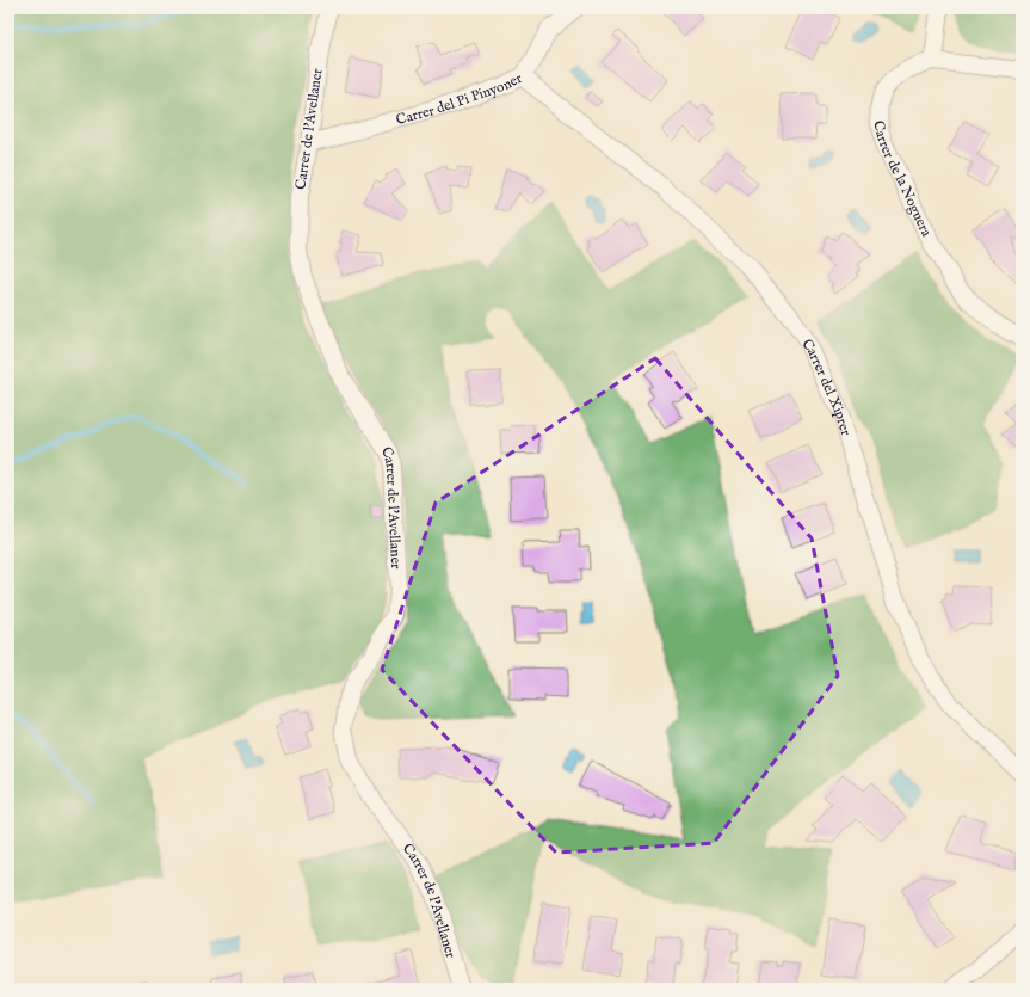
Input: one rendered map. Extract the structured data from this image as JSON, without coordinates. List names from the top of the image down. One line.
{"streets":{"street":["Carrer del Pi Pinyoner","Carrer de l'Avellaner","Carrer de la Noguera","Carrer del Xiprer"]},"crossings":[["Carrer del Pi Pinyoner","Carrer de l'Avellaner"],["Carrer del Pi Pinyoner","Carrer del Xiprer"]]}
